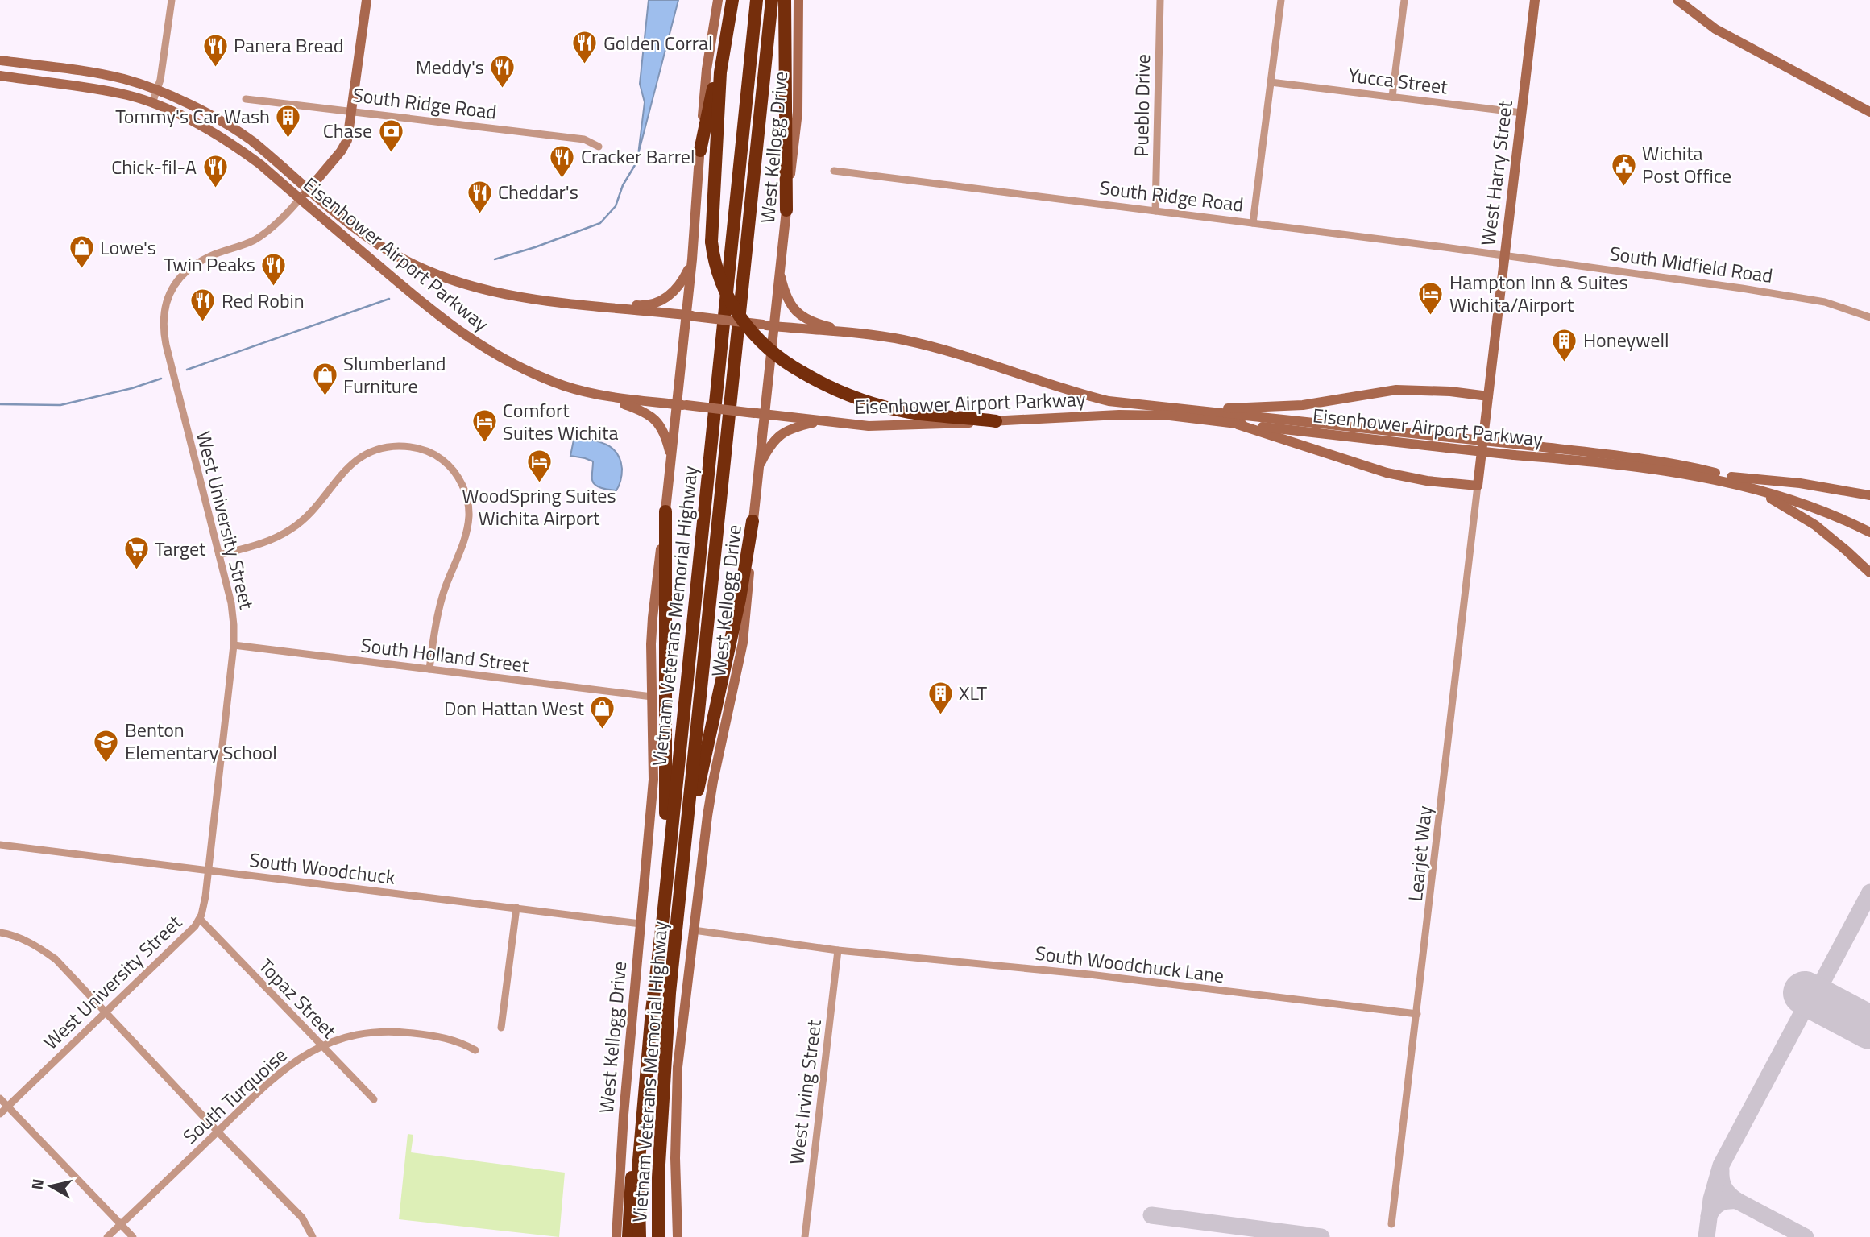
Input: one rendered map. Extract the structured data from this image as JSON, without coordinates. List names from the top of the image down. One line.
{"streets":{"highway":["Vietnam Veterans Memorial Highway"],"main road":["West Kellogg Drive","West Harry Street","Eisenhower Airport Parkway"],"street":["Yucca Street","South Ridge Road","Pueblo Drive","South Midfield Road","West University Street","South Holland Street","Learjet Way","South Woodchuck","South Woodchuck Lane","Topaz Street","West Irving Street","South Turquoise"]},"crossings":[["Yucca Street","West Harry Street"],["South Ridge Road","Pueblo Drive"],["South Ridge Road","West Harry Street"],["South Ridge Road","South Midfield Road"],["West Kellogg Drive","Eisenhower Airport Parkway"],["West Kellogg Drive","South Holland Street"],["West Kellogg Drive","South Woodchuck"],["West Harry Street","South Midfield Road"],["West Harry Street","Learjet Way"],["Eisenhower Airport Parkway","West University Street"],["West University Street","South Holland Street"],["West University Street","South Woodchuck"],["West University Street","Topaz Street"],["Learjet Way","South Woodchuck Lane"],["South Woodchuck Lane","West Irving Street"],["Topaz Street","South Turquoise"]],"places":{"restaurant":["Golden Corral","Panera Bread","Meddy's","Cracker Barrel","Chick-fil-A","Cheddar's","Twin Peaks","Red Robin"],"building":["Tommy's Car Wash","Honeywell","XLT"],"bank":["Chase"],"public building":["Wichita Post Office"],"shop":["Lowe's","Slumberland Furniture","Don Hattan West"],"hotel":["Hampton Inn & Suites Wichita/Airport","Comfort Suites Wichita","WoodSpring Suites Wichita Airport"],"supermarket":["Target"],"school or university":["Benton Elementary School"]},"north":"left"}
